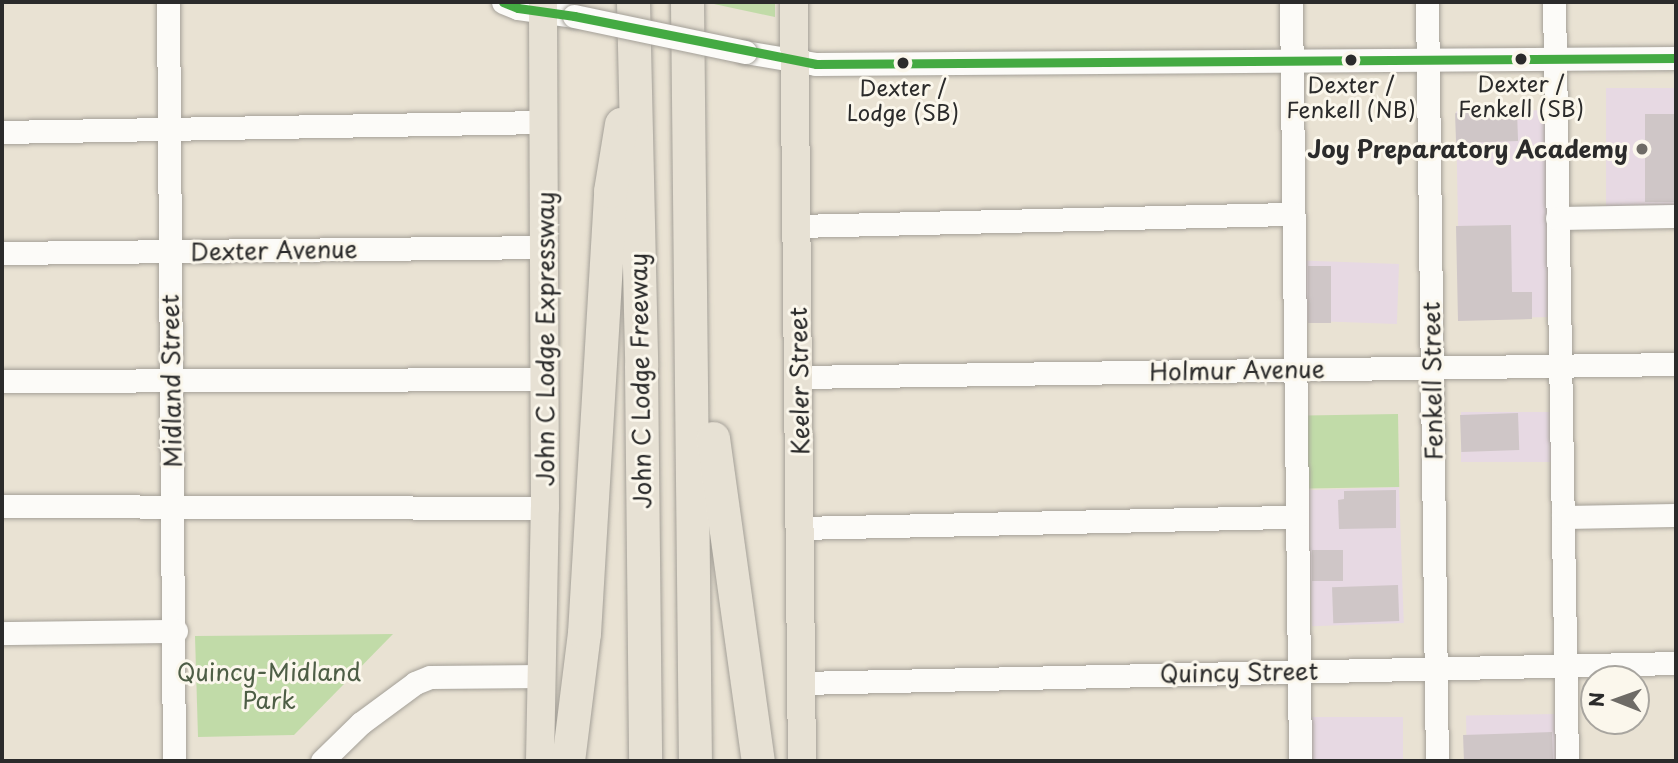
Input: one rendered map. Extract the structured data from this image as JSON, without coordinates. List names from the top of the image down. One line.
{"streets":{"highway":["John C Lodge Freeway"],"main road":["John C Lodge Expressway","Keeler Street"],"street":["Dexter Avenue","Holmur Avenue","Midland Street","Fenkell Street","Quincy Street"]},"crossings":[["Dexter Avenue","John C Lodge Expressway"],["Dexter Avenue","Midland Street"],["Holmur Avenue","Keeler Street"],["Holmur Avenue","Fenkell Street"],["Keeler Street","Quincy Street"],["Fenkell Street","Quincy Street"]],"parks":["Quincy-Midland Park"],"places":["Dexter / Fenkell (SB)","Dexter / Fenkell (NB)","Dexter / Lodge (SB)","Joy Preparatory Academy"],"north":"left"}
